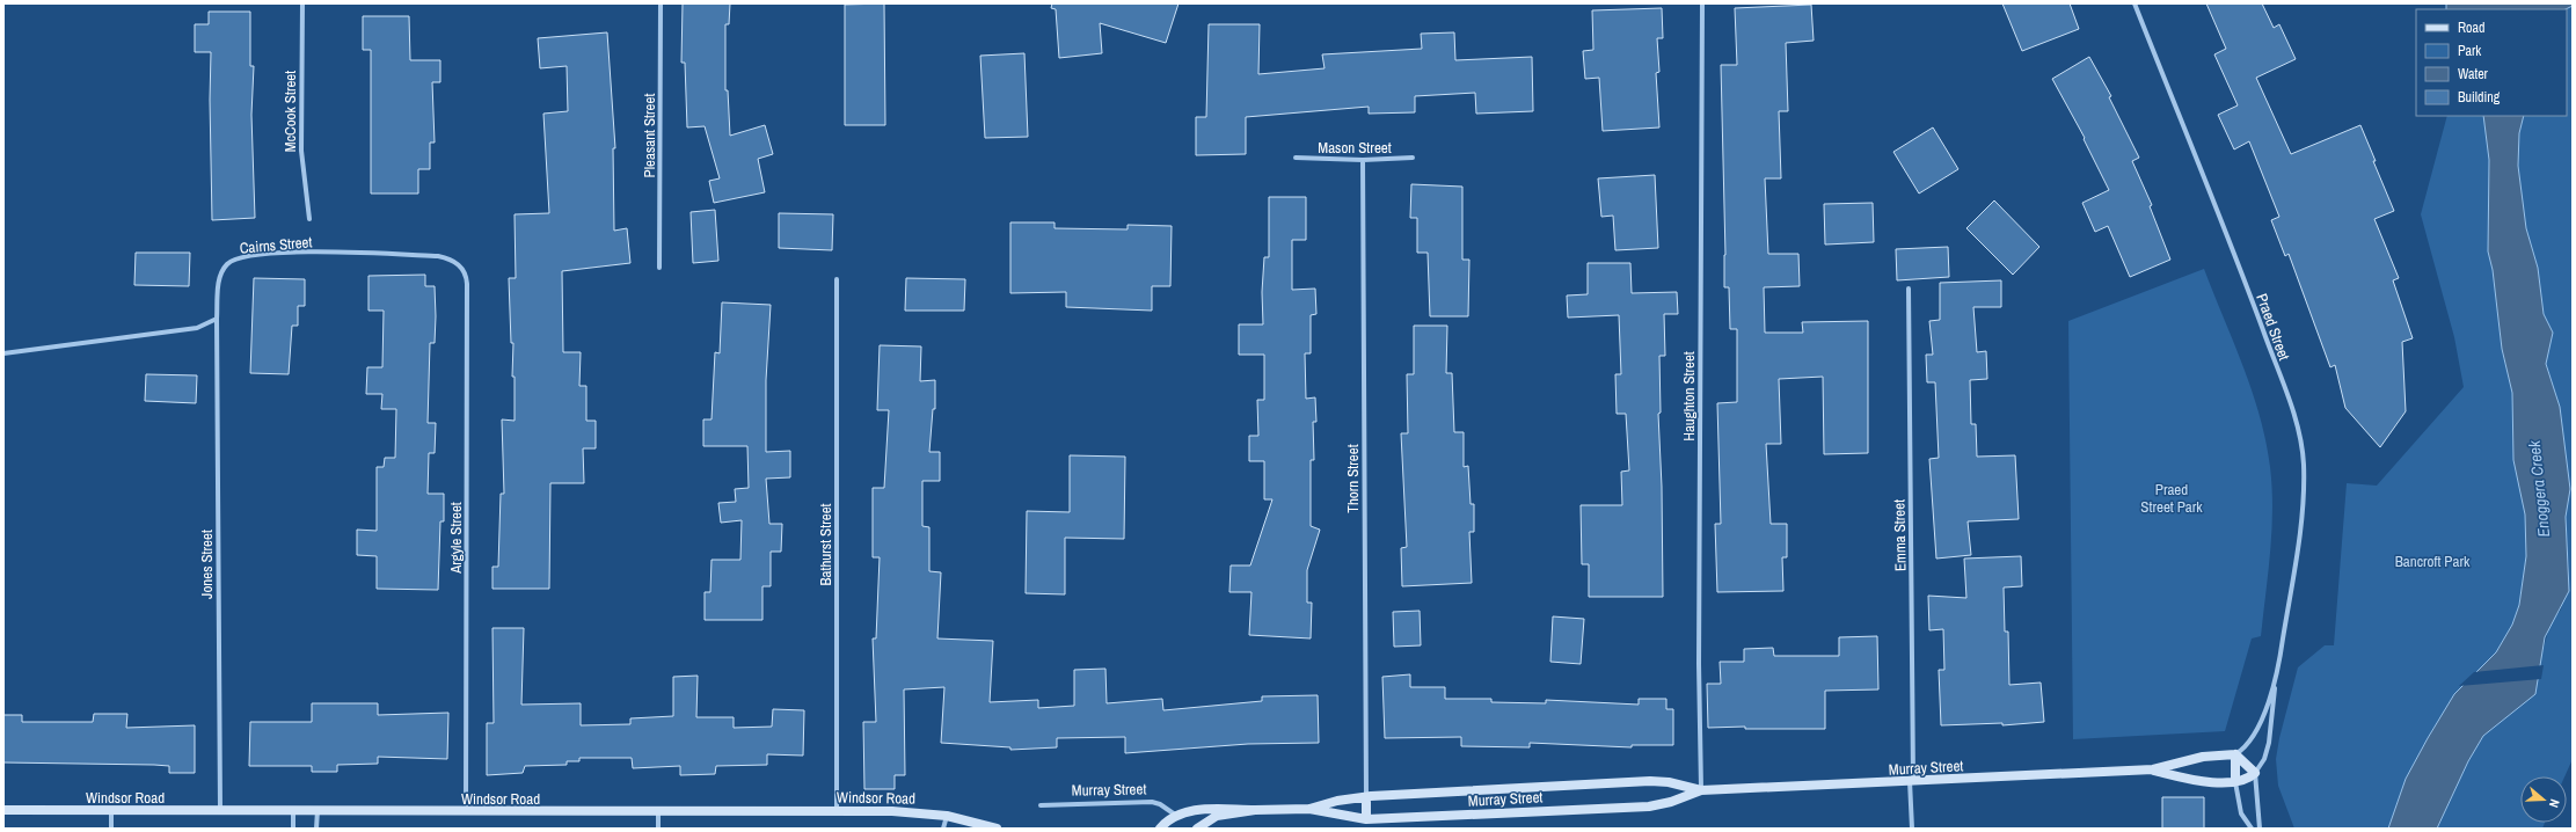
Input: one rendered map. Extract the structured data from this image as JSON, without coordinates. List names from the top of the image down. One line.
{"streets":{"street":["McCook Street","Pleasant Street","Mason Street","Cairns Street","Praed Street","Haughton Street","Thorn Street","Emma Street","Argyle Street","Bathurst Street","Jones Street","Murray Street","Windsor Road"]},"crossings":[["Mason Street","Thorn Street"],["Cairns Street","Argyle Street"],["Cairns Street","Jones Street"],["Praed Street","Murray Street"],["Haughton Street","Murray Street"],["Thorn Street","Murray Street"],["Emma Street","Murray Street"],["Argyle Street","Windsor Road"],["Bathurst Street","Windsor Road"],["Jones Street","Windsor Road"]],"water":["Enoggera Creek"],"parks":["Praed Street Park","Bancroft Park"],"legend":["Road","Park","Water","Building"],"north":"right"}
